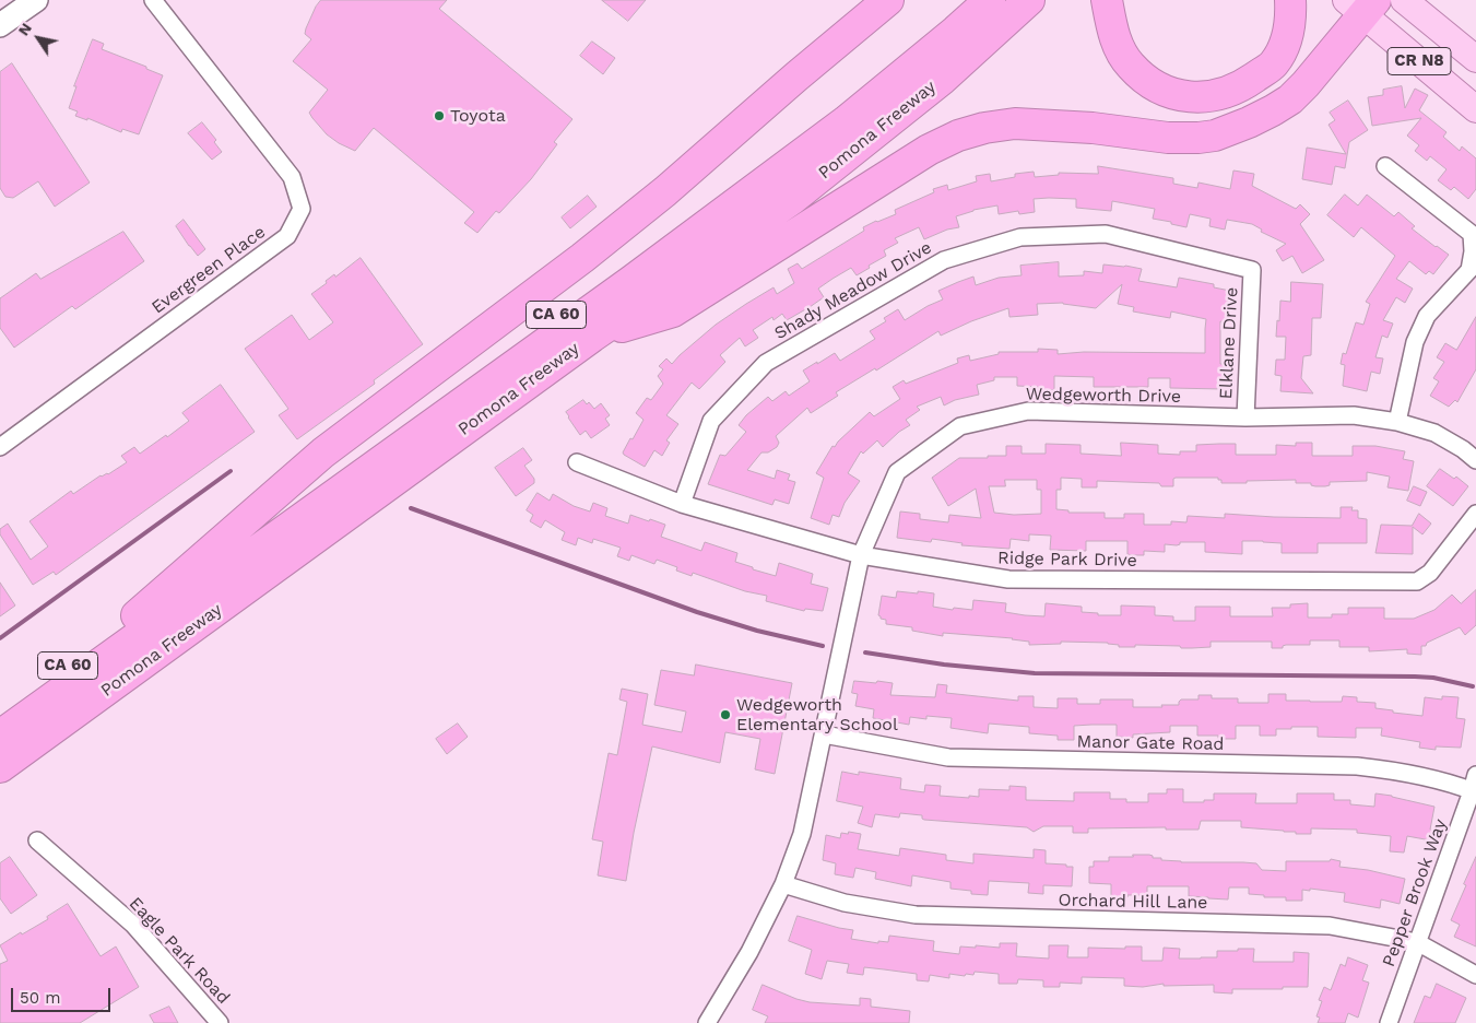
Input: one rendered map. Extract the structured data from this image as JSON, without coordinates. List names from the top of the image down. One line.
{"streets":{"highway":["Pomona Freeway","CA 60"],"main road":["CR N8"],"street":["Evergreen Place","Shady Meadow Drive","Elklane Drive","Wedgeworth Drive","Ridge Park Drive","Manor Gate Road","Pepper Brook Way","Orchard Hill Lane","Eagle Park Road"]},"crossings":[["Shady Meadow Drive","Elklane Drive"],["Shady Meadow Drive","Ridge Park Drive"],["Elklane Drive","Wedgeworth Drive"],["Wedgeworth Drive","Ridge Park Drive"],["Wedgeworth Drive","Manor Gate Road"],["Wedgeworth Drive","Orchard Hill Lane"],["Manor Gate Road","Pepper Brook Way"],["Pepper Brook Way","Orchard Hill Lane"]],"places":["Toyota","Wedgeworth Elementary School"],"scale_bar":"50 m","north":"top left"}
